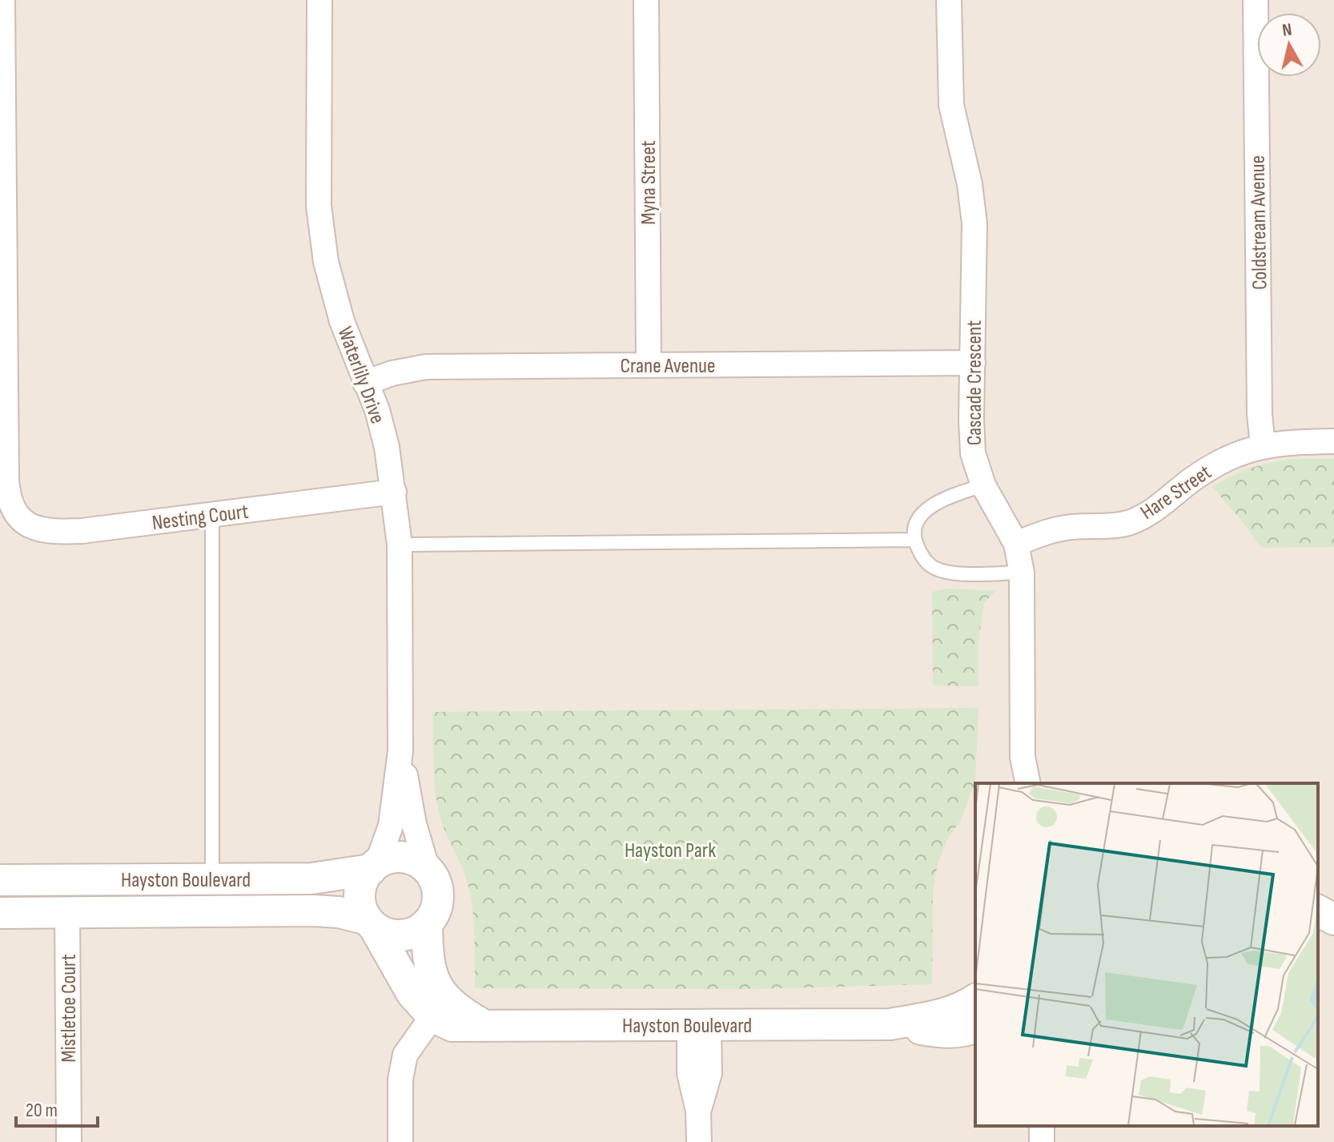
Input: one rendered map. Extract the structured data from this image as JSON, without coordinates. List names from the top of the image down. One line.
{"streets":{"street":["Myna Street","Coldstream Avenue","Crane Avenue","Waterlily Drive","Cascade Crescent","Hare Street","Nesting Court","Hayston Boulevard","Mistletoe Court"]},"crossings":[["Myna Street","Crane Avenue"],["Coldstream Avenue","Hare Street"],["Crane Avenue","Waterlily Drive"],["Crane Avenue","Cascade Crescent"],["Waterlily Drive","Nesting Court"],["Waterlily Drive","Hayston Boulevard"],["Cascade Crescent","Hare Street"],["Hayston Boulevard","Mistletoe Court"]],"parks":["Hayston Park"],"scale_bar":"20 m","north":"top"}
